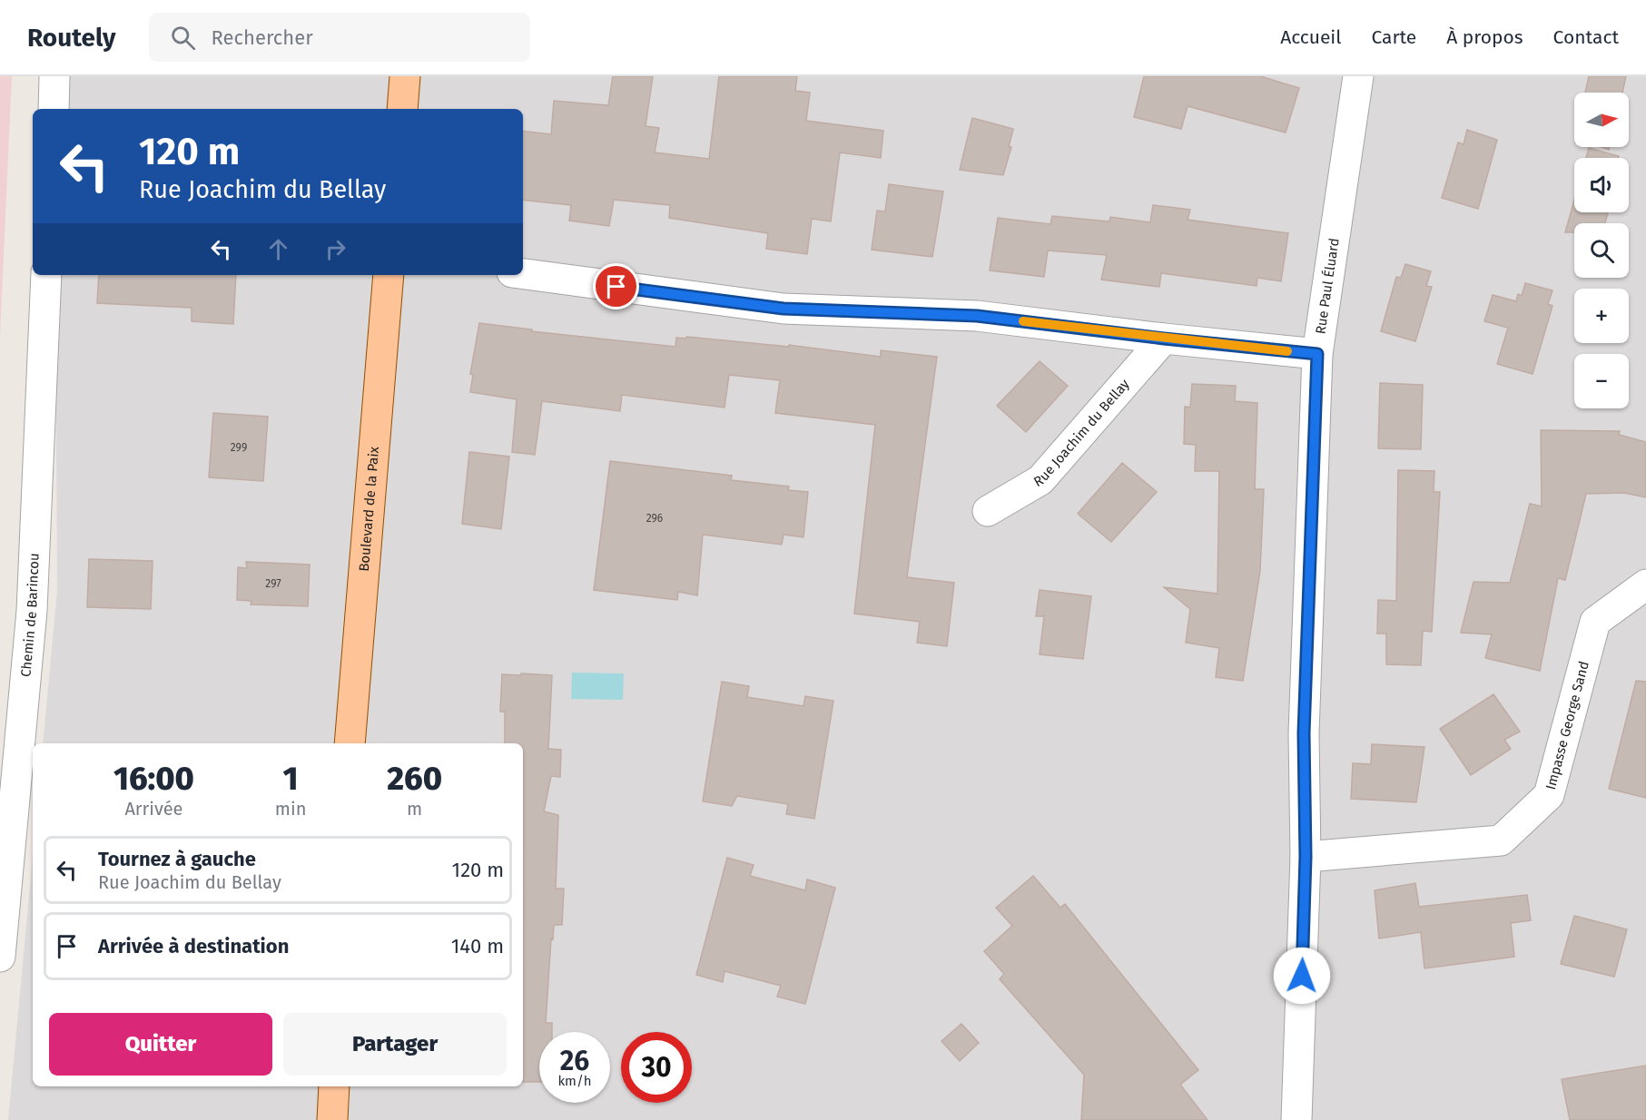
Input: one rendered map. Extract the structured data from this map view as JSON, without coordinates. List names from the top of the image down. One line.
{"streets":{"main road":["Boulevard de la Paix"],"street":["Rue Paul Éluard","Rue Joachim du Bellay","Chemin de Barincou","Impasse George Sand"]},"crossings":[["Rue Paul Éluard","Impasse George Sand"]],"house_numbers":["299","296","297"],"north":"right","page":{"header":"Routely","search":"Rechercher","nav":["Accueil","Carte","À propos","Contact"],"map_buttons":["+","−"],"turn":["120 m","Rue Joachim du Bellay"],"eta":["16:00","Arrivée","1","min","260","m"],"list":[{"name":"Tournez à gauche","note":"Rue Joachim du Bellay","value":"120 m"},{"name":"Arrivée à destination","value":"140 m"}],"buttons":["Quitter","Partager"],"speed":"26 km/h","limit":"30"}}
